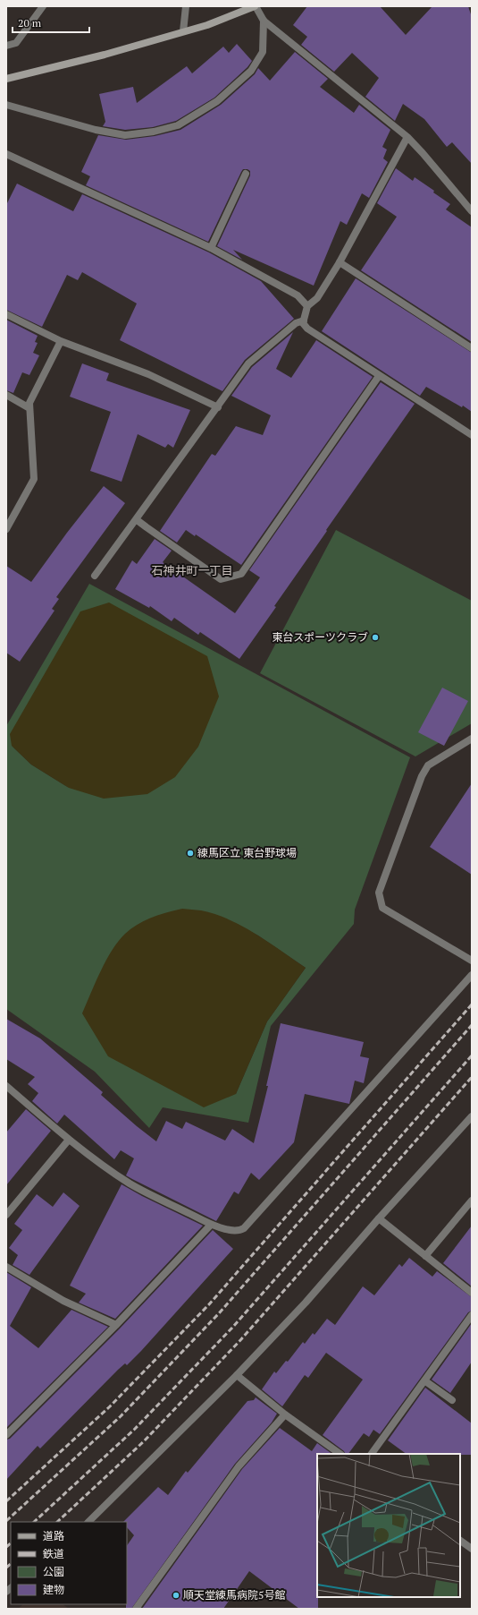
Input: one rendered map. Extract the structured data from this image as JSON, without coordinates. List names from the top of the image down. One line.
{"districts":["石神井町一丁目"],"places":["東台スポーツクラブ","練馬区立 東台野球場","順天堂練馬病院5号館"],"legend":["道路","鉄道","公園","建物"],"scale_bar":"20 m"}
